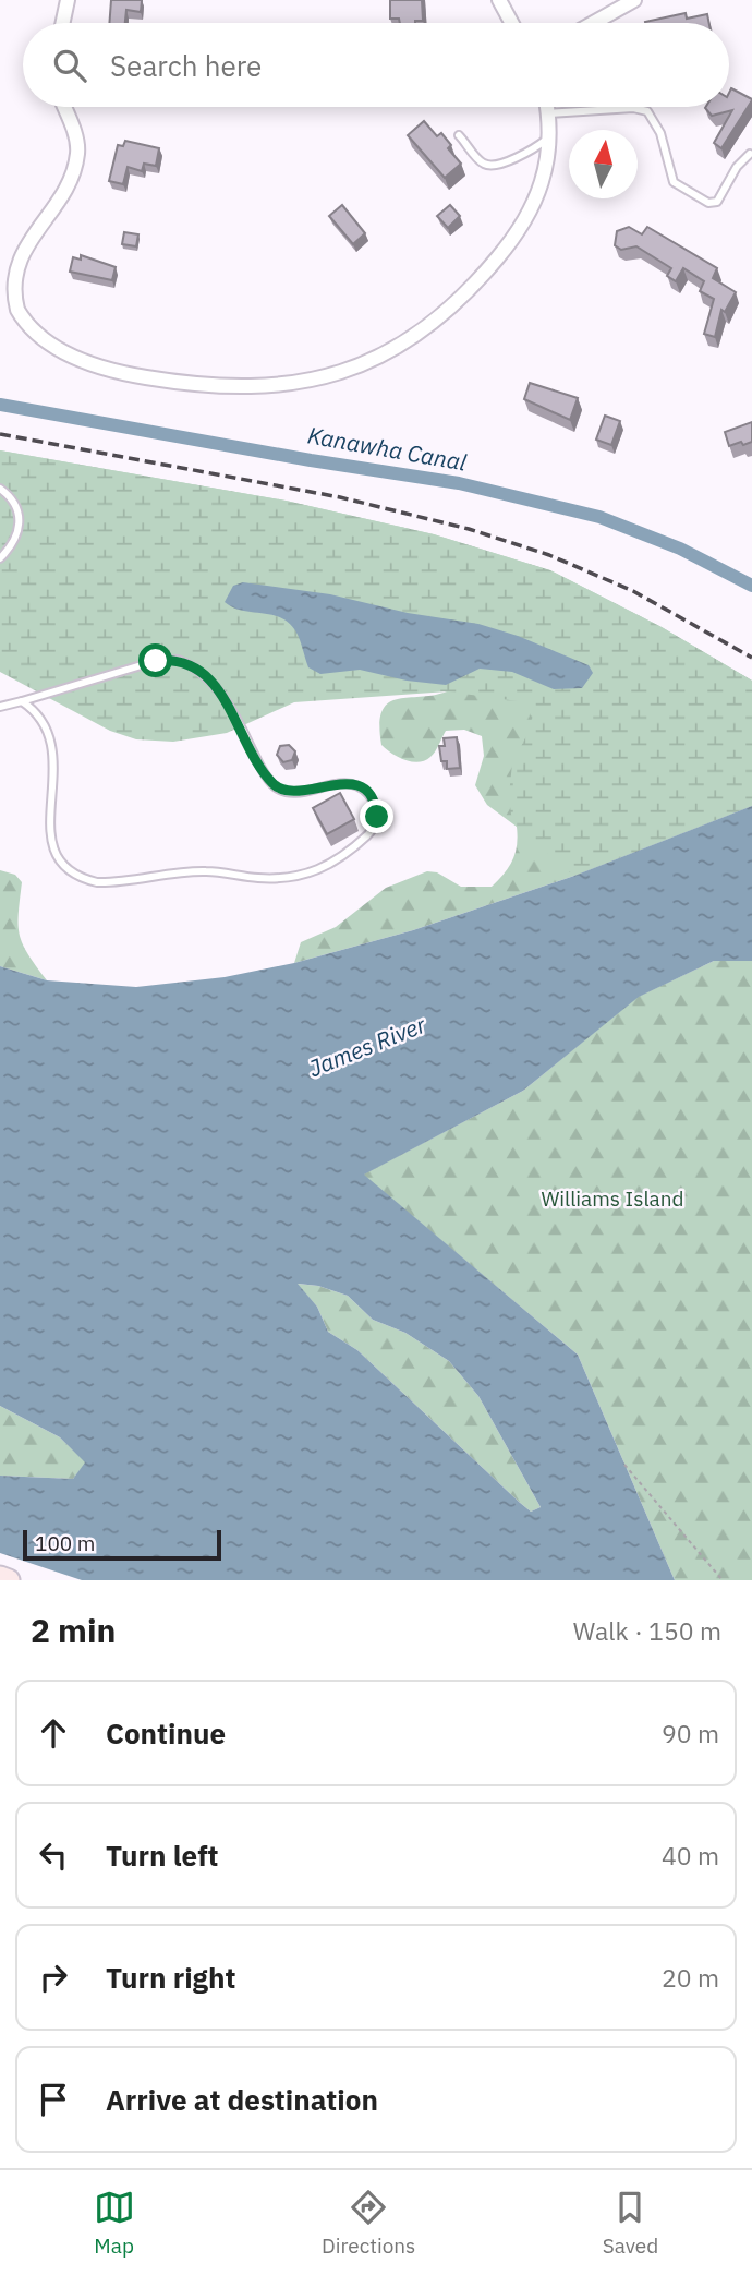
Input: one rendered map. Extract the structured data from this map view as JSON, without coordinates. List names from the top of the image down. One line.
{"water":["Kanawha Canal","James River"],"parks":["Williams Island"],"scale_bar":"100 m","north":"top","page":{"search":"Search here","scale":"100 m","heading":["2 min","Walk · 150 m"],"list":[["Continue","90 m"],["Turn left","40 m"],["Turn right","20 m"],"Arrive at destination"],"nav":["Map","Directions","Saved"]}}
